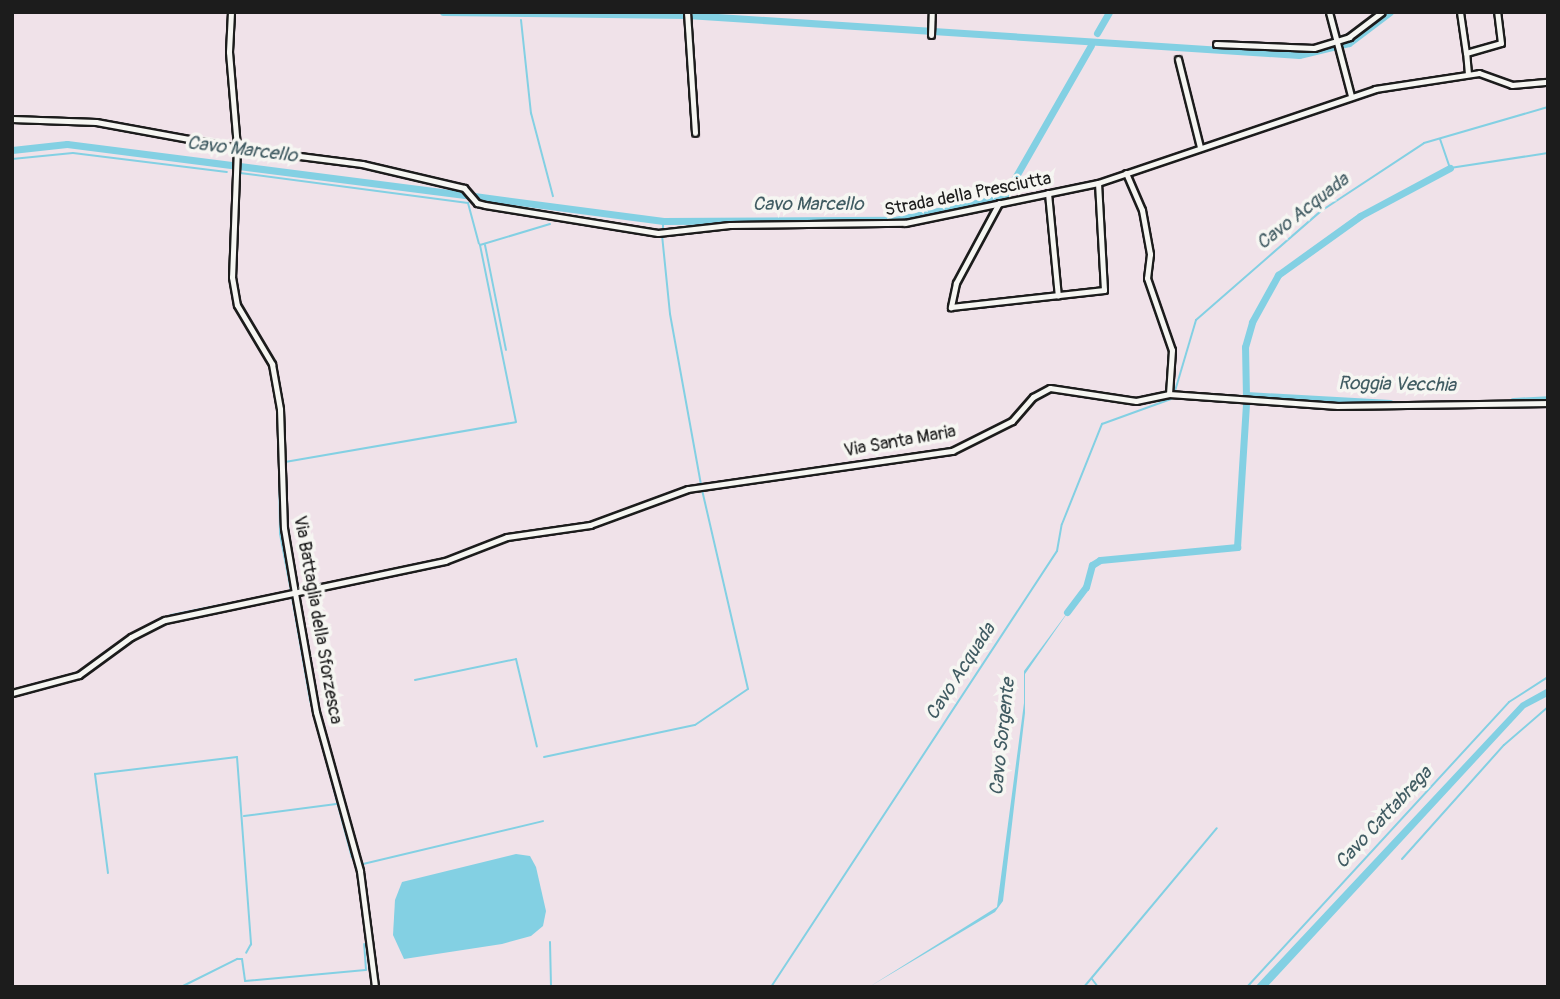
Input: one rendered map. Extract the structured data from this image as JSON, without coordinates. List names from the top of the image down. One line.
{"streets":{"street":["Strada della Presciutta","Via Santa Maria","Via Battaglia della Sforzesca"]},"crossings":[["Strada della Presciutta","Via Battaglia della Sforzesca"],["Via Santa Maria","Via Battaglia della Sforzesca"]],"water":["Cavo Marcello","Cavo Acquada","Roggia Vecchia","Cavo Sorgente","Cavo Cattabrega"]}
